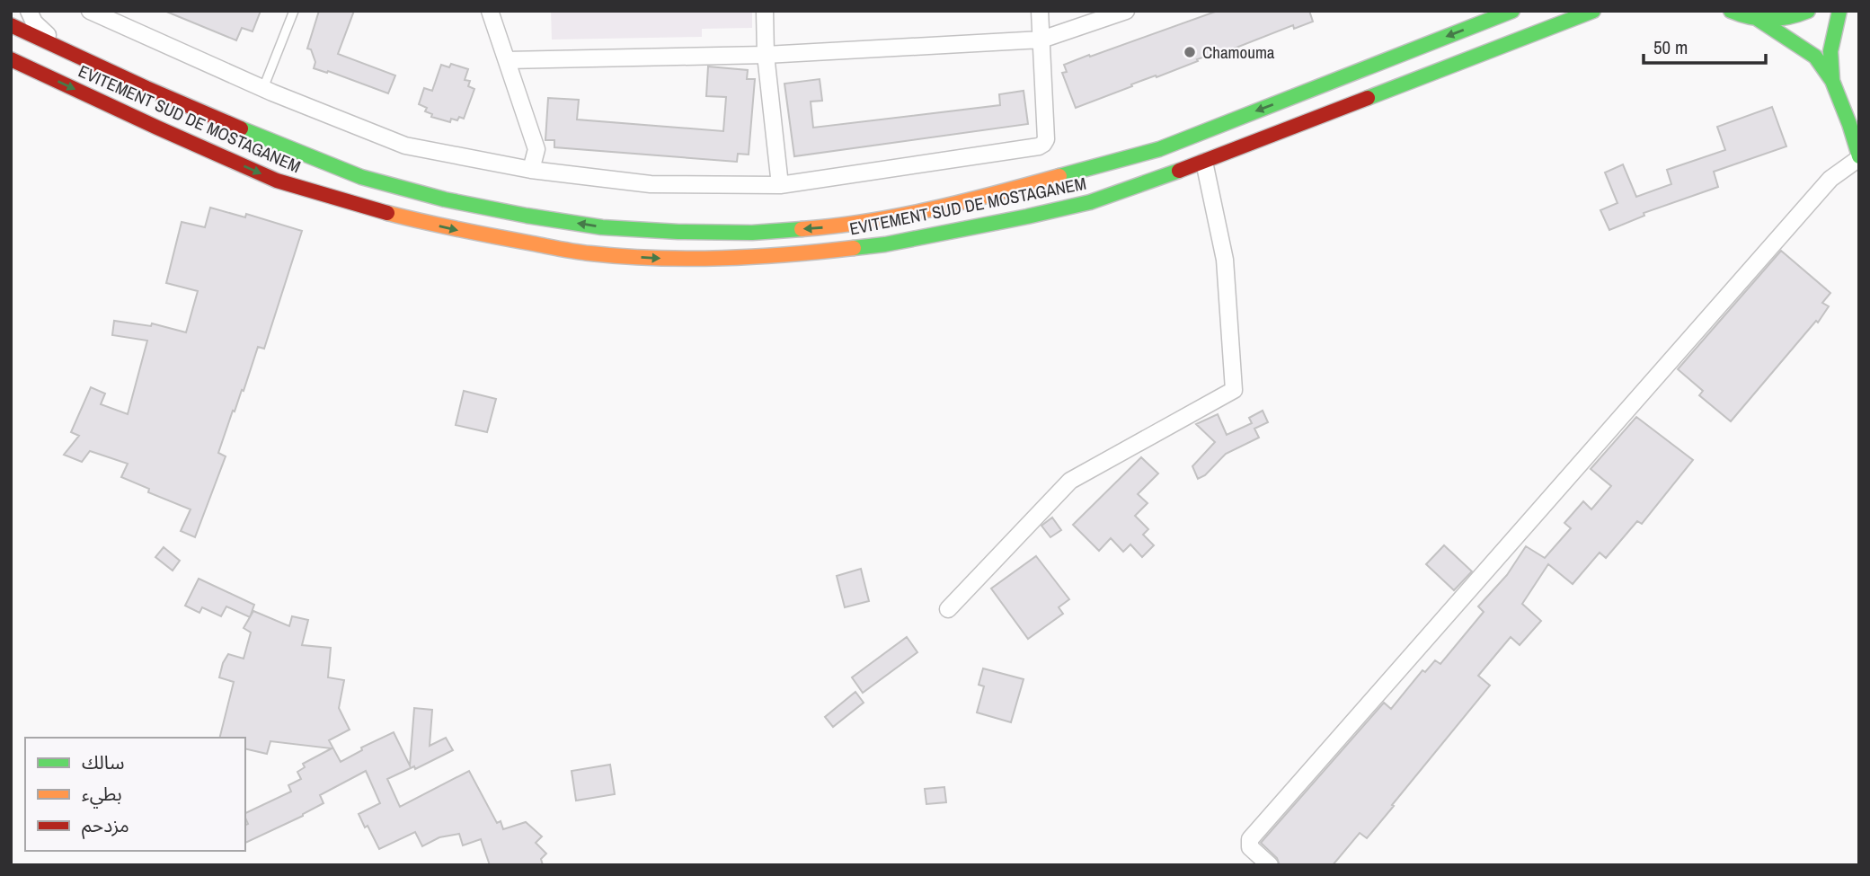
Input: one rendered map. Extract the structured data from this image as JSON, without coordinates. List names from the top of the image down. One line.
{"streets":{"main road":["EVITEMENT SUD DE MOSTAGANEM"]},"places":["Chamouma"],"legend":["سالك","بطيء","مزدحم"],"scale_bar":"50 m"}
